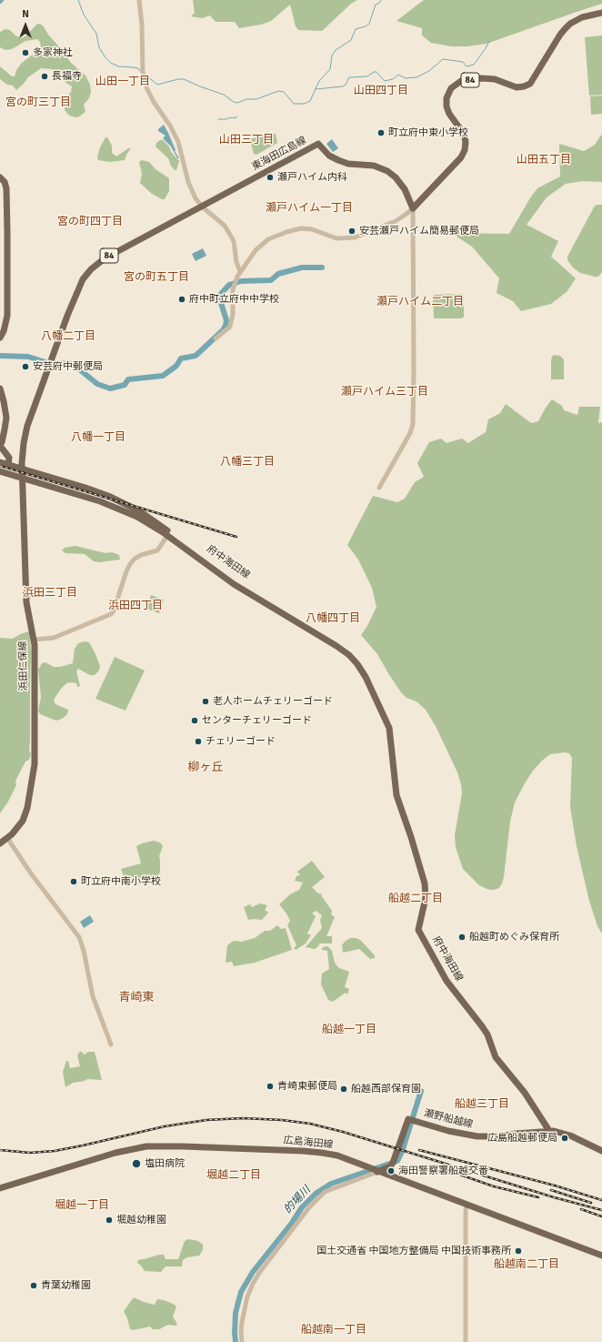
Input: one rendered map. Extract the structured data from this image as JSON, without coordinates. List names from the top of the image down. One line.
{"streets":{"main road":["84","東海田広島線","府中海田線","浜田仁保線","瀬野船越線","広島海田線"]},"crossings":[["84","東海田広島線"],["東海田広島線","府中海田線"],["東海田広島線","浜田仁保線"],["府中海田線","浜田仁保線"],["府中海田線","瀬野船越線"],["瀬野船越線","広島海田線"]],"districts":["山田一丁目","山田四丁目","宮の町三丁目","山田三丁目","山田五丁目","瀬戸ハイム一丁目","宮の町四丁目","宮の町五丁目","瀬戸ハイム二丁目","八幡二丁目","瀬戸ハイム三丁目","八幡一丁目","八幡三丁目","浜田三丁目","浜田四丁目","八幡四丁目","柳ヶ丘","船越二丁目","青崎東","船越一丁目","船越三丁目","堀越二丁目","堀越一丁目","船越南二丁目","船越南一丁目"],"water":["的場川"],"places":["多家神社","長福寺","町立府中東小学校","瀬戸ハイム内科","安芸瀬戸ハイム簡易郵便局","府中町立府中中学校","安芸府中郵便局","老人ホームチェリーゴード","センターチェリーゴード","チェリーゴード","町立府中南小学校","船越町めぐみ保育所","青崎東郵便局","船越西部保育園","広島船越郵便局","塩田病院","海田警察署船越交番","堀越幼稚園","国土交通省 中国地方整備局 中国技術事務所","青葉幼稚園"],"north":"top"}
